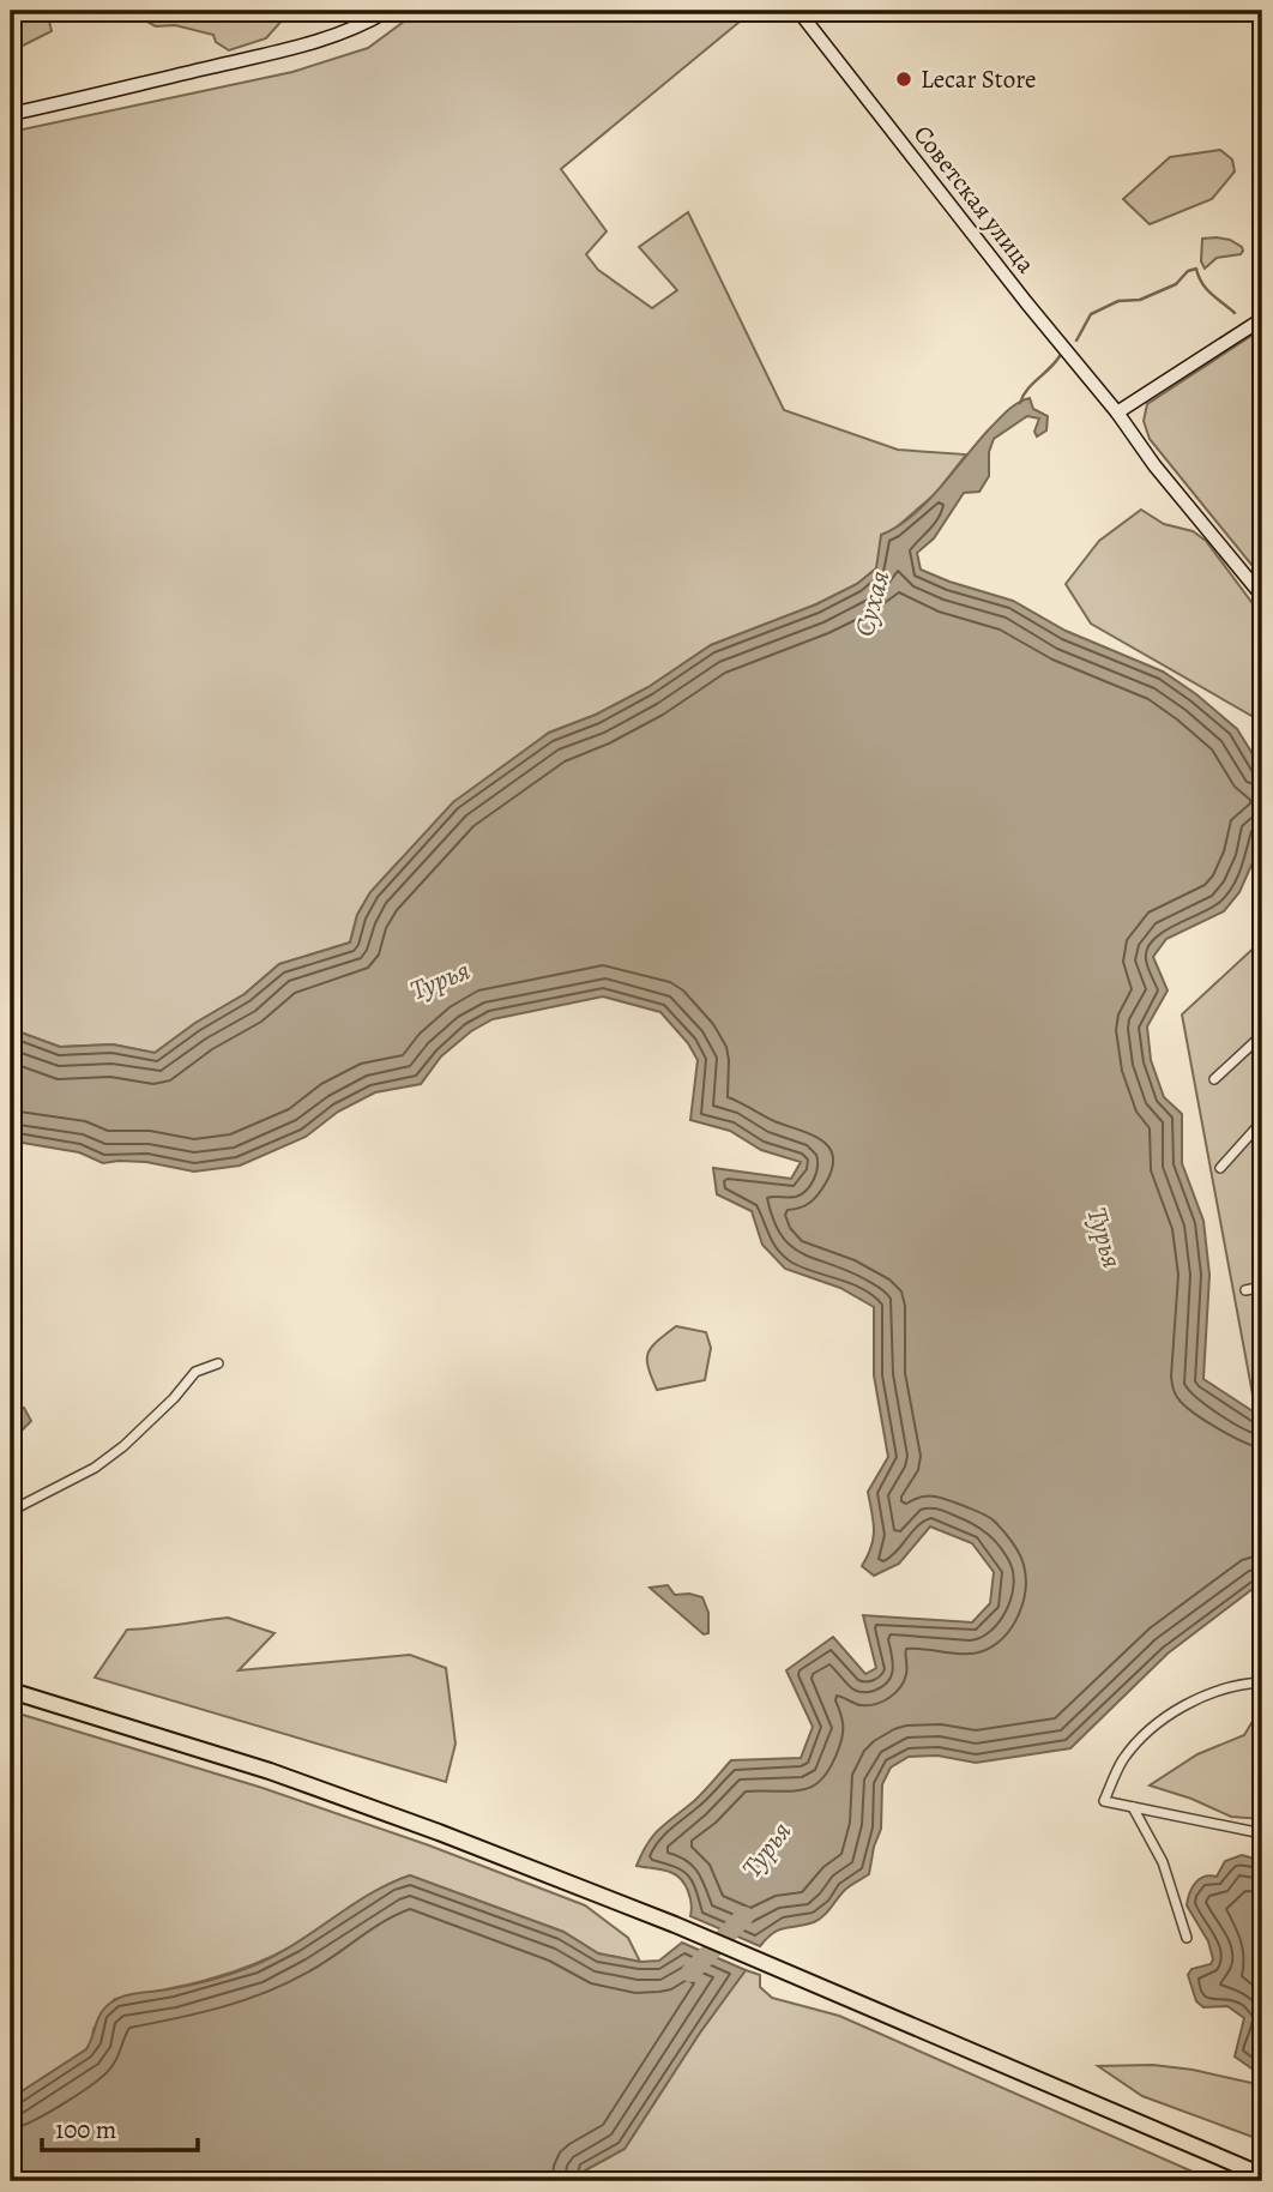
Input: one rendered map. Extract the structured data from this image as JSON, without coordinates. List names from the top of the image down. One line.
{"streets":{"main road":["Советская улица"]},"water":["Сухая","Турья"],"places":["Lecar Store"],"scale_bar":"100 m"}
